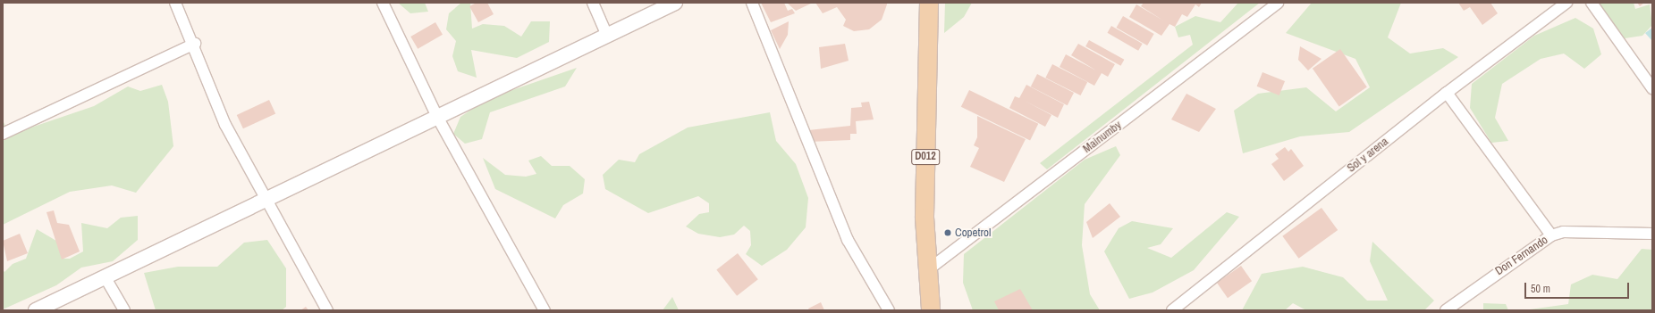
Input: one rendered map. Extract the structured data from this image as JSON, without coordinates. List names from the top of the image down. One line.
{"streets":{"main road":["D012"],"street":["Mainumby","Sol y arena","Don Fernando"]},"crossings":[["Mainumby","D012"]],"places":["Copetrol"],"scale_bar":"50 m"}
